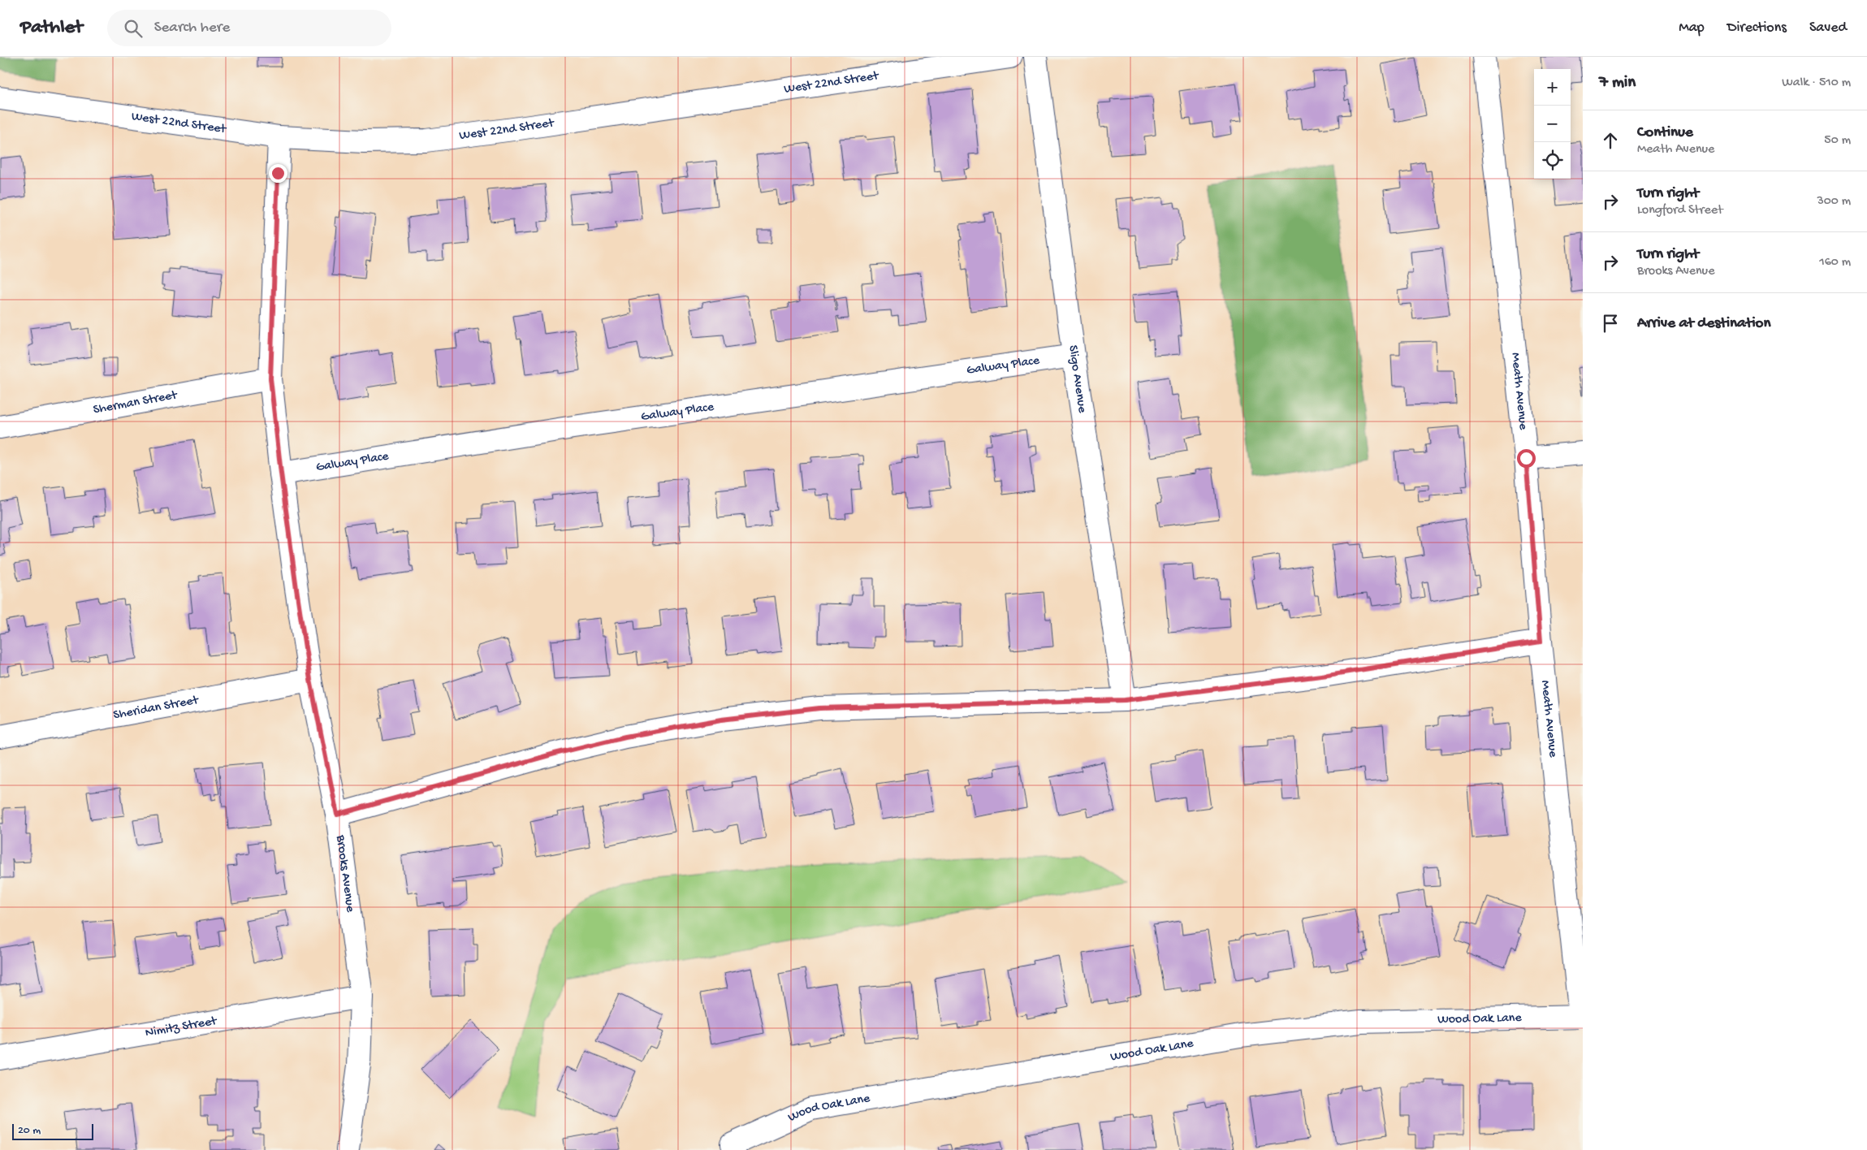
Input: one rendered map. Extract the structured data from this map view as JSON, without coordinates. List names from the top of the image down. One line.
{"streets":{"street":["West 22nd Street","Galway Place","Sligo Avenue","Meath Avenue","Sherman Street","Sheridan Street","Brooks Avenue","Wood Oak Lane","Nimitz Street"]},"crossings":[["West 22nd Street","Brooks Avenue"],["Galway Place","Sligo Avenue"],["Galway Place","Brooks Avenue"],["Meath Avenue","Wood Oak Lane"],["Sherman Street","Brooks Avenue"],["Sheridan Street","Brooks Avenue"],["Brooks Avenue","Nimitz Street"]],"scale_bar":"20 m","page":{"header":"Pathlet","search":"Search here","nav":["Map","Directions","Saved"],"heading":["7 min","Walk · 510 m"],"map_buttons":["+","−"],"list":[["Continue","Meath Avenue","50 m"],["Turn right","Longford Street","300 m"],["Turn right","Brooks Avenue","160 m"],"Arrive at destination"],"scale":"20 m"}}
